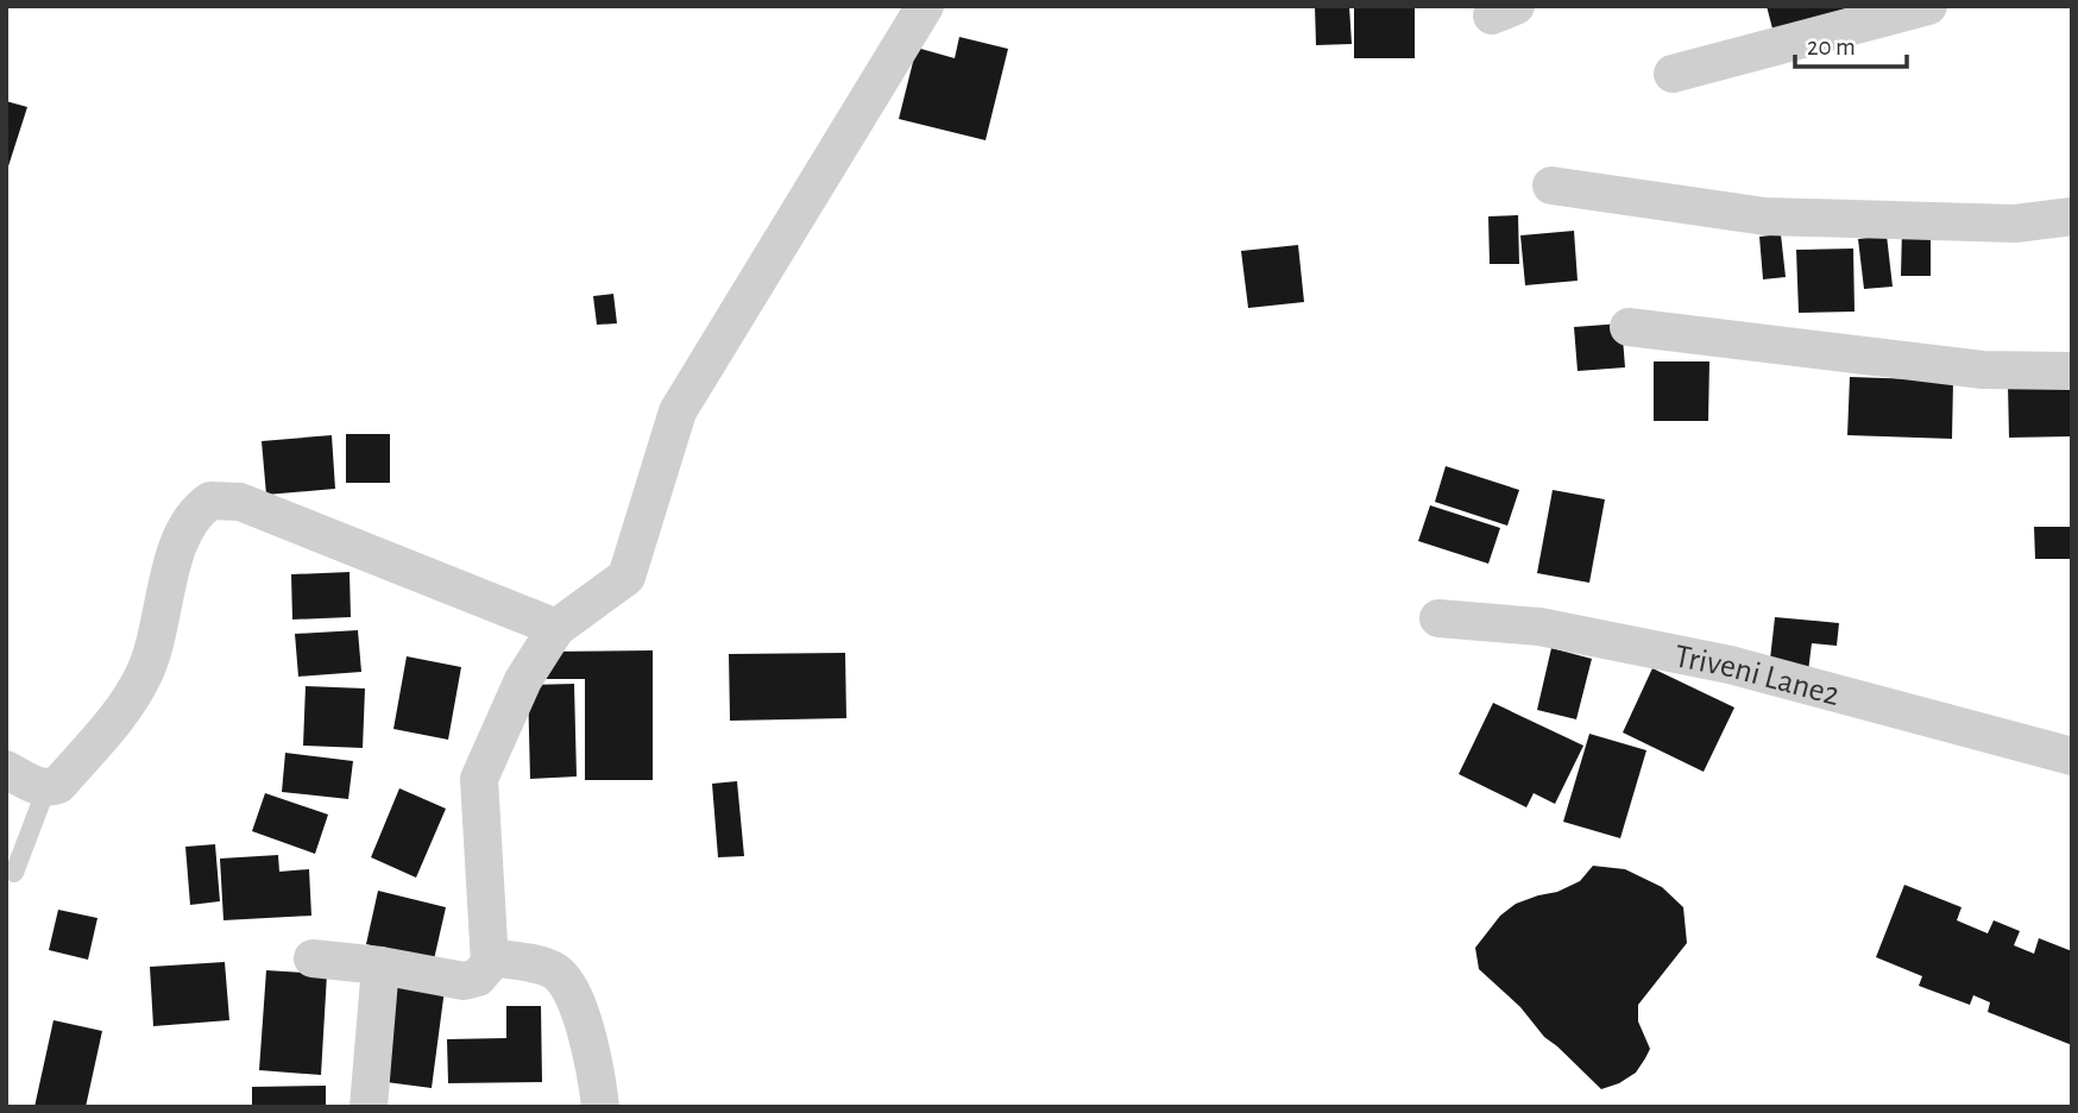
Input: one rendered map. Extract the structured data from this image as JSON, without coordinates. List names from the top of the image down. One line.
{"streets":{"street":["Triveni Lane2"]},"scale_bar":"20 m"}
